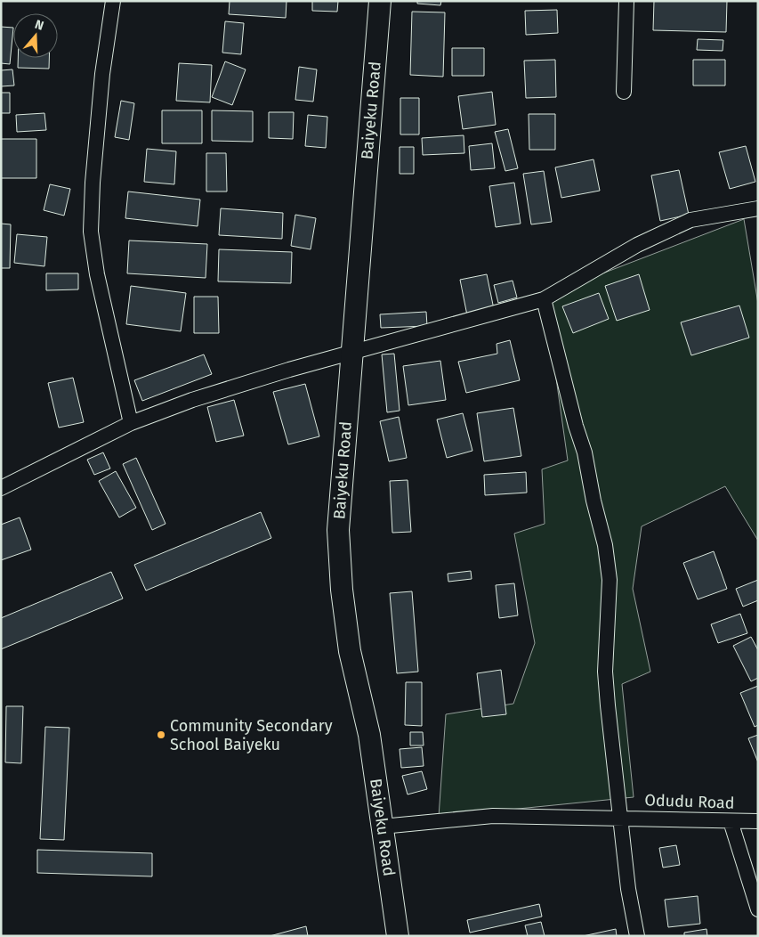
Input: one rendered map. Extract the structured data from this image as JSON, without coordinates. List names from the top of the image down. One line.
{"streets":{"main road":["Baiyeku Road"],"street":["Odudu Road"]},"crossings":[["Baiyeku Road","Odudu Road"]],"places":["Community Secondary School Baiyeku"],"north":"top"}
